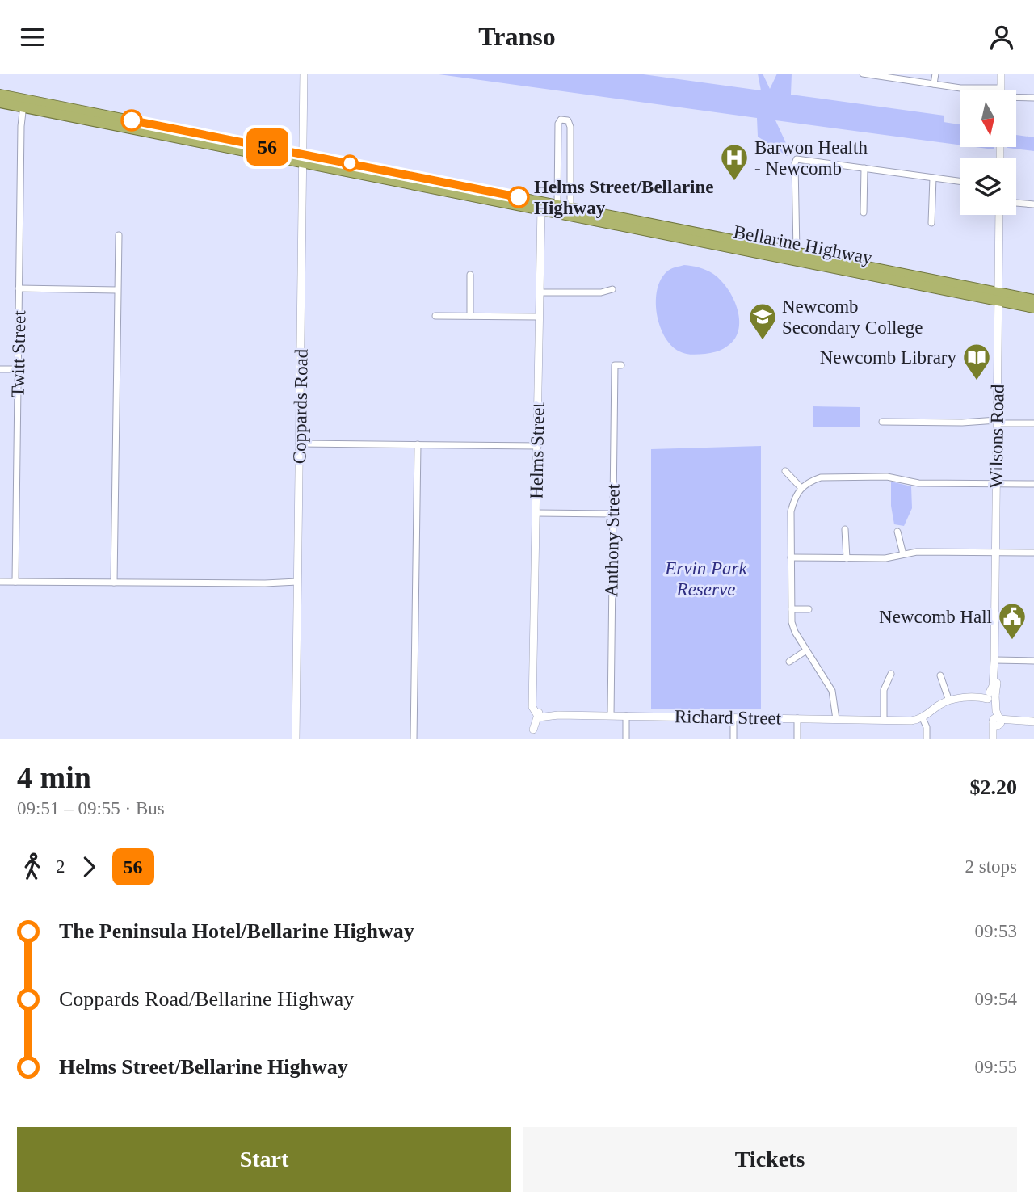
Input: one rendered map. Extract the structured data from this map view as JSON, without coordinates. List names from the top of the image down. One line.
{"streets":{"highway":["Bellarine Highway"],"street":["Twitt Street","Coppards Road","Wilsons Road","Helms Street","Anthony Street","Richard Street"]},"crossings":[["Bellarine Highway","Twitt Street"],["Bellarine Highway","Coppards Road"],["Bellarine Highway","Wilsons Road"],["Bellarine Highway","Helms Street"],["Helms Street","Richard Street"],["Anthony Street","Richard Street"]],"parks":["Ervin Park Reserve"],"places":{"hospital":["Barwon Health - Newcomb"],"other":["Helms Street/Bellarine Highway"],"school or university":["Newcomb Secondary College"],"library":["Newcomb Library"],"public building":["Newcomb Hall"]},"lines":["bus line 56"],"north":"bottom","page":{"header":"Transo","on_map":"56","heading":["4 min","09:51 – 09:55 · Bus","$2.20"],"legs":["2","56","2 stops"],"list":[{"name":"The Peninsula Hotel/Bellarine Highway","value":"09:53"},{"name":"Coppards Road/Bellarine Highway","value":"09:54"},{"name":"Helms Street/Bellarine Highway","value":"09:55"}],"buttons":["Start","Tickets"]}}
